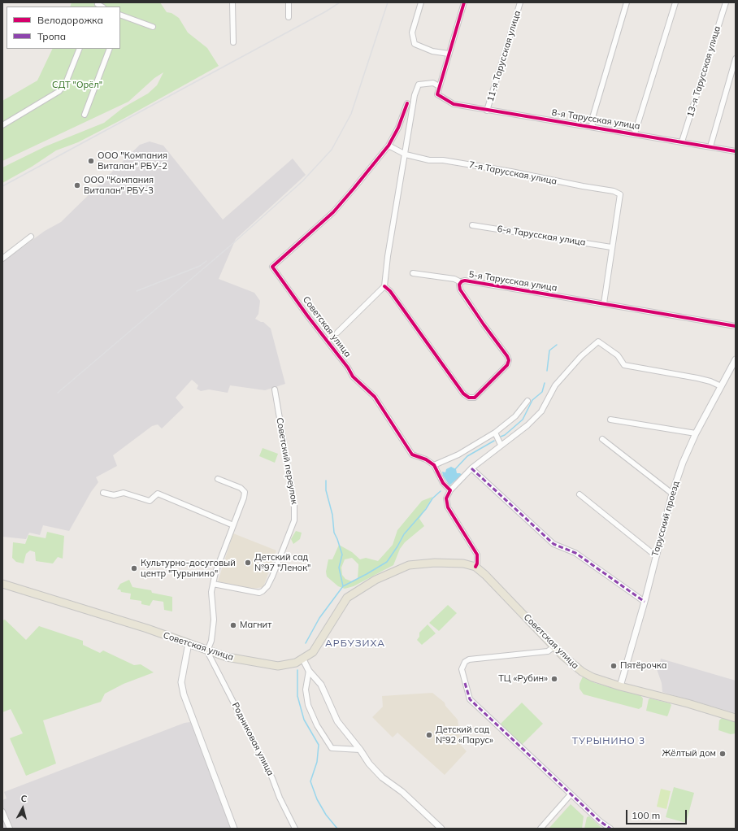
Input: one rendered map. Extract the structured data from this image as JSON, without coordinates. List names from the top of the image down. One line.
{"streets":{"main road":["Советская улица"],"street":["11-я Тарусская улица","13-я Тарусская улица","8-я Тарусская улица","7-я Тарусская улица","6-я Тарусская улица","5-я Тарусская улица","Советский переулок","Тарусский проезд","Родниковая улица"]},"crossings":[["11-я Тарусская улица","8-я Тарусская улица"],["13-я Тарусская улица","8-я Тарусская улица"],["7-я Тарусская улица","6-я Тарусская улица"],["7-я Тарусская улица","Советская улица"],["Советская улица","Тарусский проезд"],["Советская улица","Родниковая улица"]],"districts":["АРБУЗИХА","ТУРЫНИНО 3"],"parks":["СДТ \"Орёл\""],"places":["ООО \"Компания Виталан\" РБУ-2","ООО \"Компания Виталан\" РБУ-3","Детский сад №97 \"Ленок\"","Культурно-досуговый центр \"Турынино\"","Магнит","Пятёрочка","ТЦ «Рубин»","Детский сад №92 «Парус»","Жёлтый дом"],"legend":["Велодорожка","Тропа"],"scale_bar":"100 m","north":"top"}
